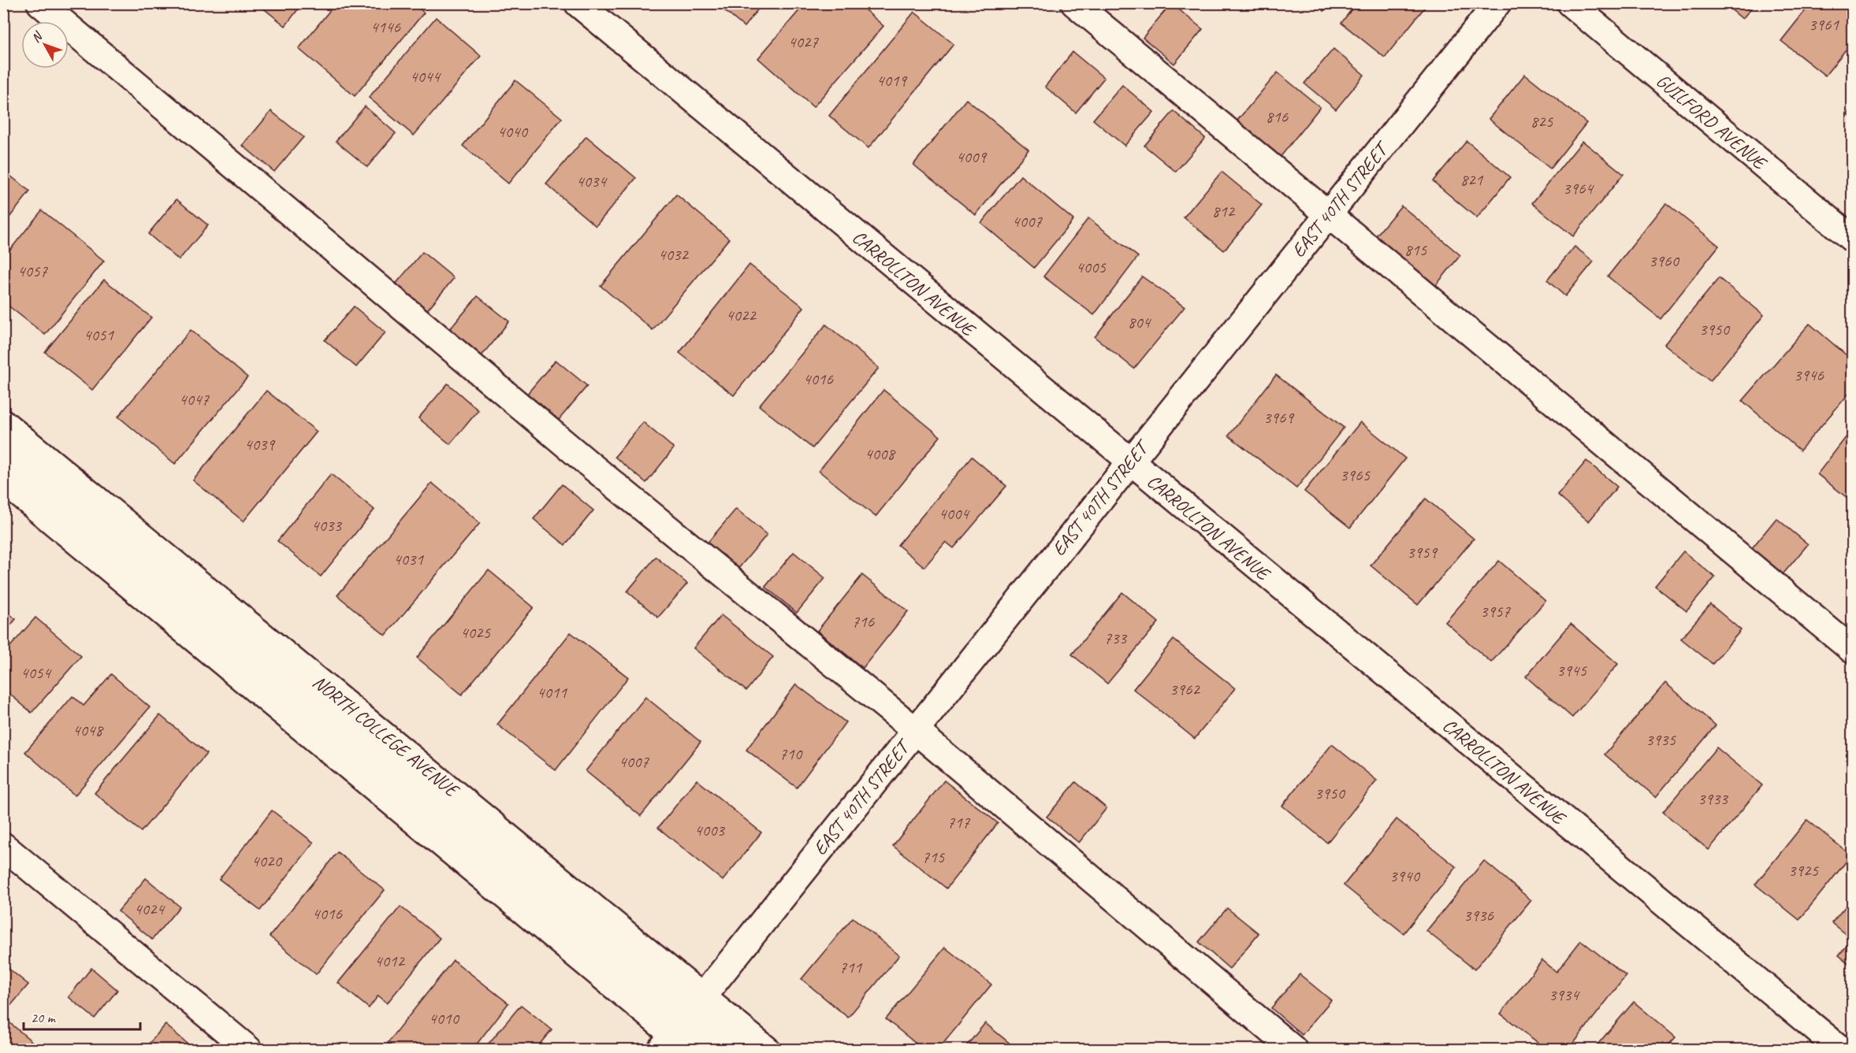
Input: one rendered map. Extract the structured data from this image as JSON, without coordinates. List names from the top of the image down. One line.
{"streets":{"street":["GUILFORD AVENUE","EAST 40TH STREET","CARROLLTON AVENUE","NORTH COLLEGE AVENUE"]},"crossings":[["EAST 40TH STREET","CARROLLTON AVENUE"],["EAST 40TH STREET","NORTH COLLEGE AVENUE"]],"house_numbers":["3961","4146","4027","4044","4019","816","825","4040","4009","821","4034","3964","812","4007","815","4032","3960","4005","4057","4022","804","3950","4051","3946","4016","4047","3969","4039","4008","3965","4004","4033","3959","4031","3957","716","4025","733","3945","4054","3962","4011","4048","3935","710","4007","3950","3933","717","4003","715","4020","3925","3940","4024","4016","3936","4012","711","3934","4010"],"scale_bar":"20 m","north":"top left"}
